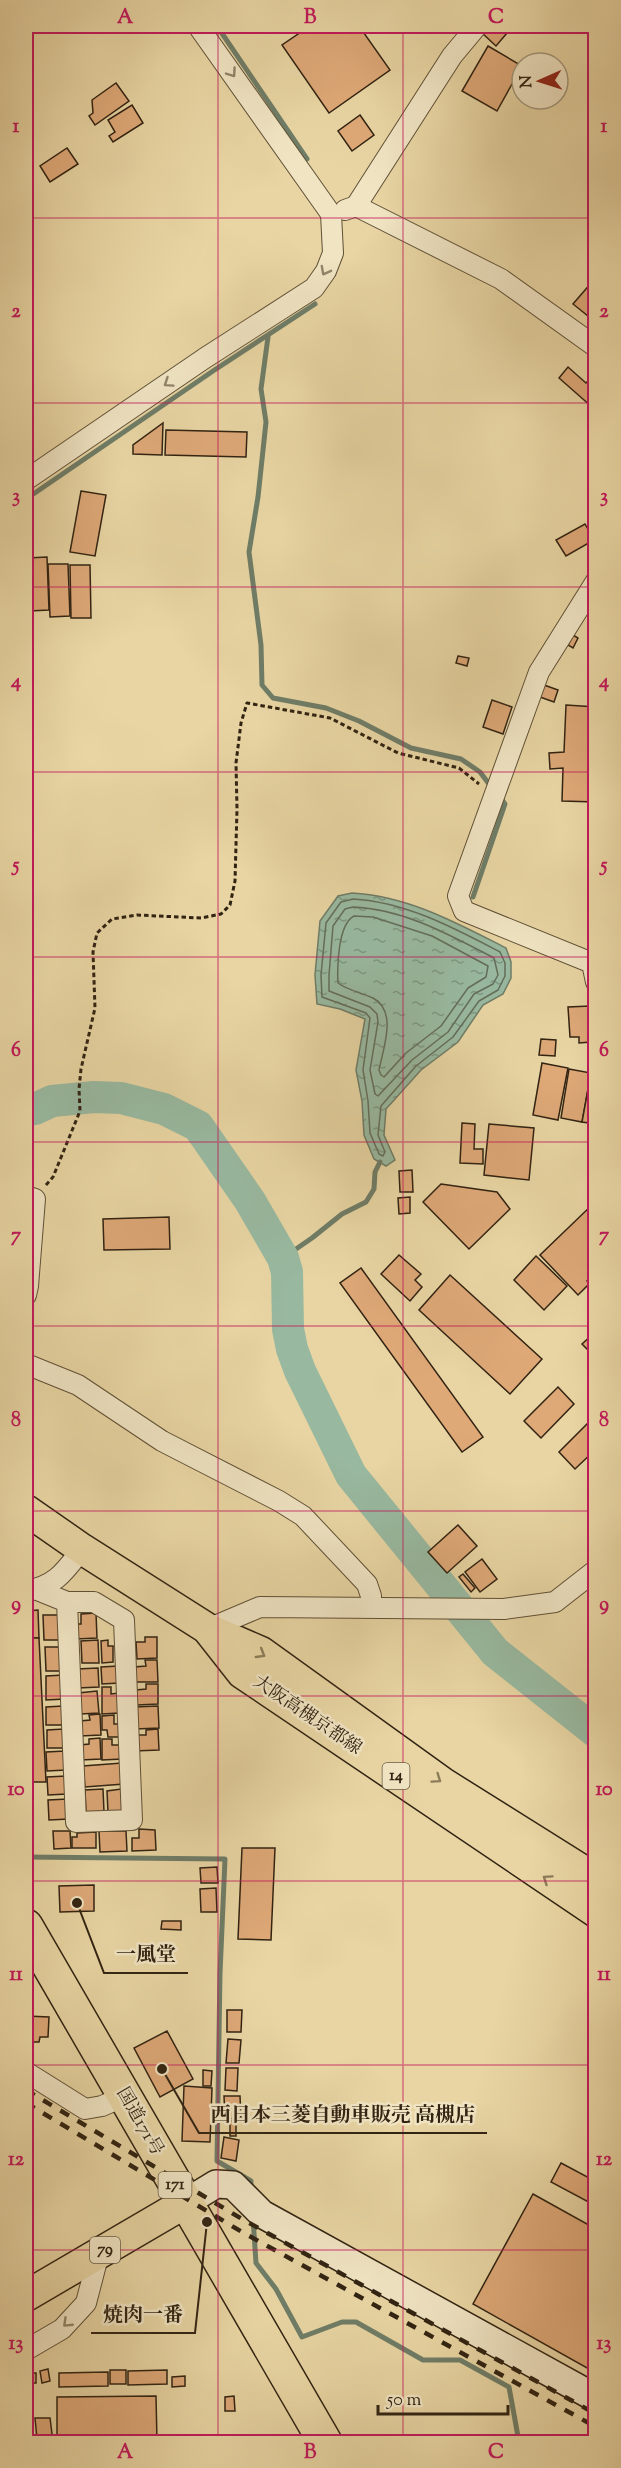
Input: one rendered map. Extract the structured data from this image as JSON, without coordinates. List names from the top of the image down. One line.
{"streets":{"highway":["国道171号","171"],"main road":["大阪高槻京都線","14","79"]},"crossings":[["国道171号","79"]],"places":["一風堂","西日本三菱自動車販売 高槻店","焼肉一番"],"scale_bar":"50 m","north":"left","grid":{"columns":["A","B","C"],"rows":["1","2","3","4","5","6","7","8","9","10","11","12","13"]}}
